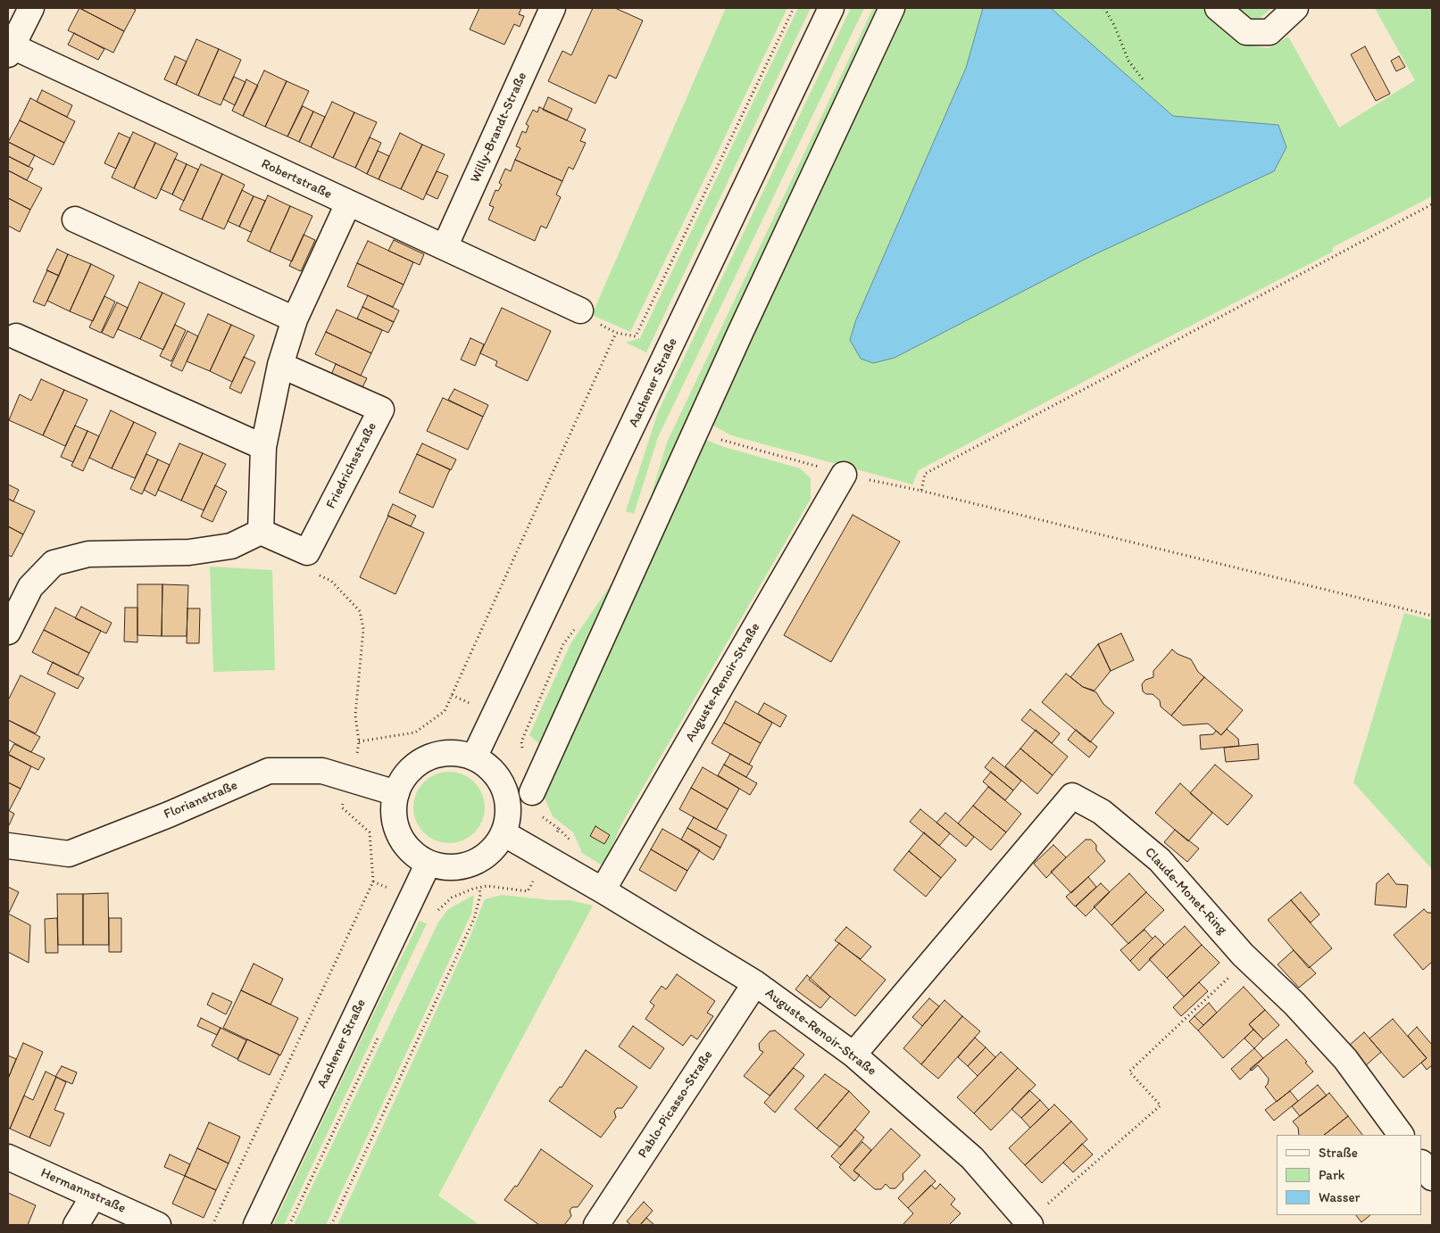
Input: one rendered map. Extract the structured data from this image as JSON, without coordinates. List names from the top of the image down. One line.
{"streets":{"street":["Willy-Brandt-Straße","Robertstraße","Aachener Straße","Friedrichsstraße","Auguste-Renoir-Straße","Florianstraße","Claude-Monet-Ring","Pablo-Picasso-Straße","Hermannstraße"]},"crossings":[["Willy-Brandt-Straße","Robertstraße"],["Aachener Straße","Auguste-Renoir-Straße"],["Aachener Straße","Florianstraße"],["Auguste-Renoir-Straße","Florianstraße"],["Auguste-Renoir-Straße","Claude-Monet-Ring"],["Auguste-Renoir-Straße","Pablo-Picasso-Straße"]],"legend":["Straße","Park","Wasser"]}
